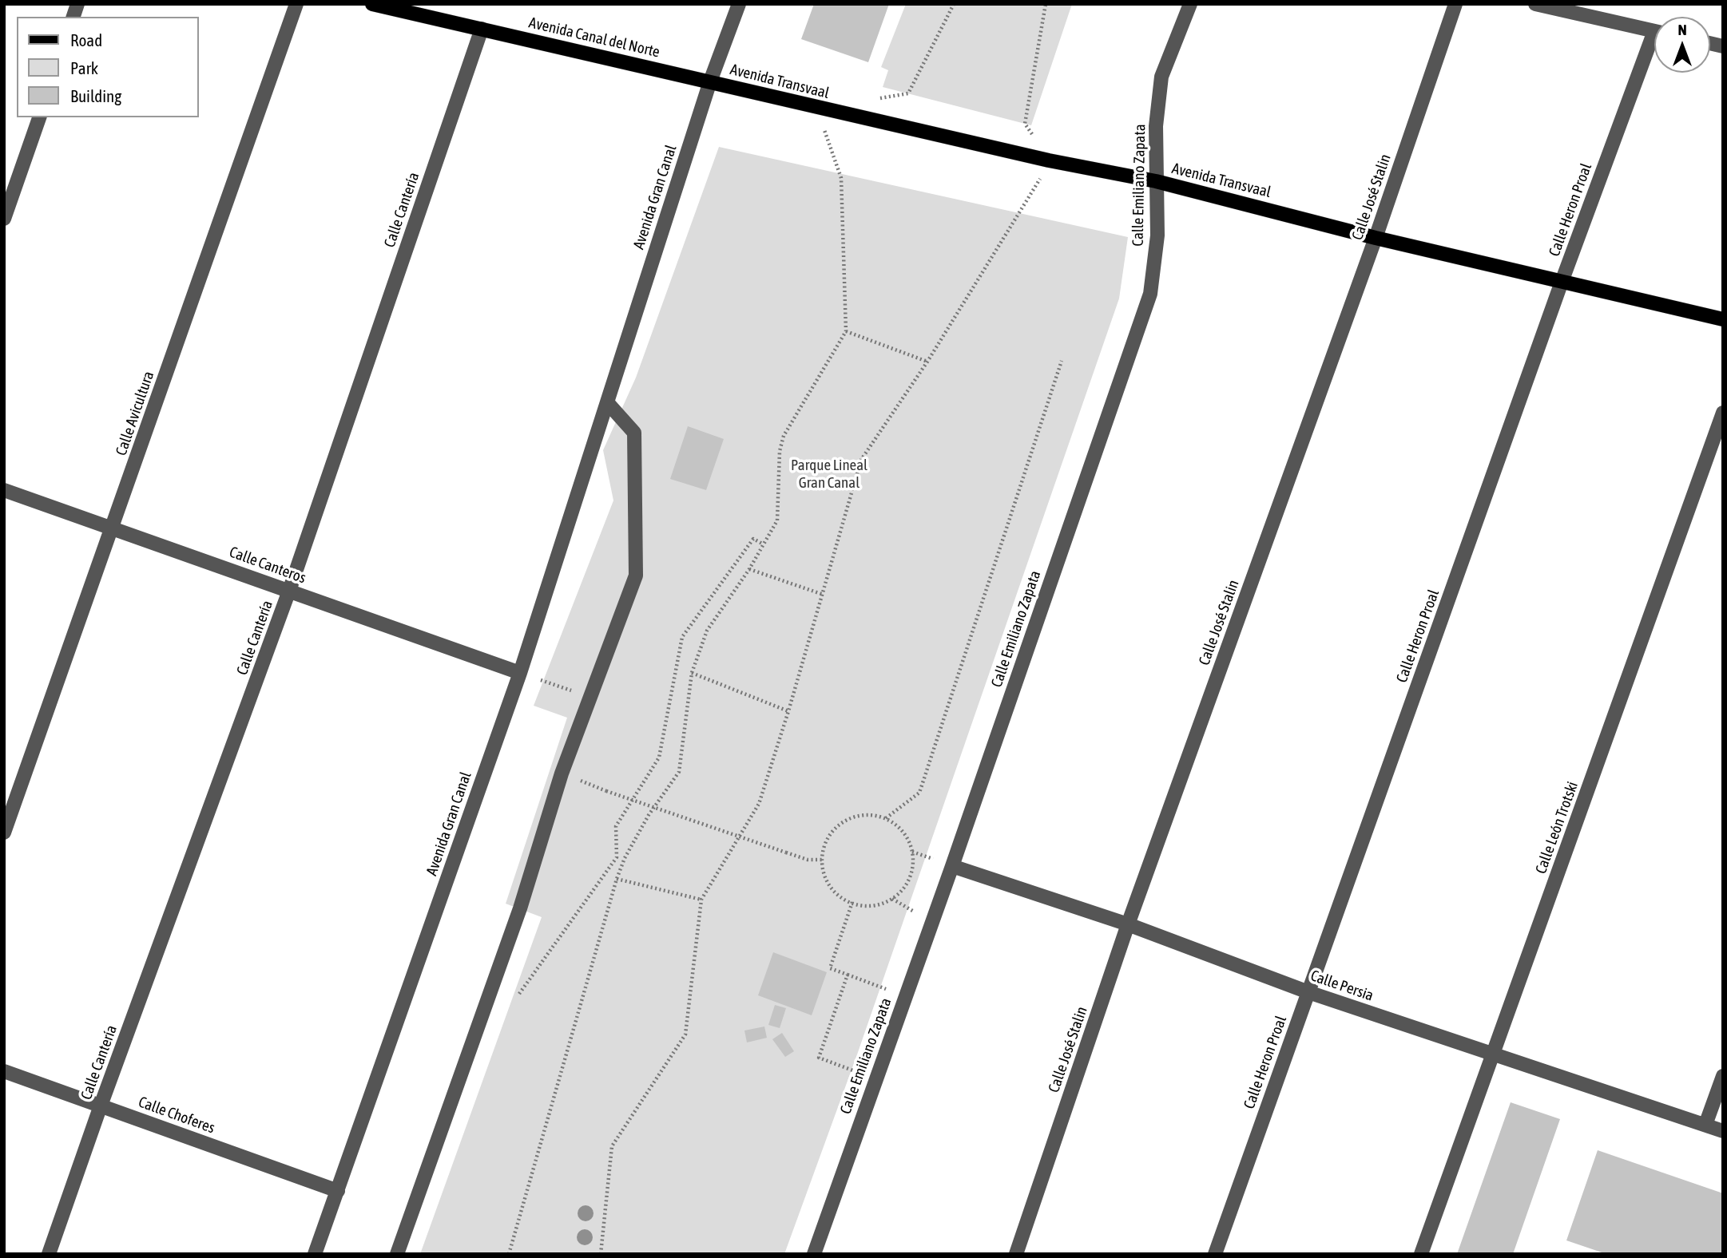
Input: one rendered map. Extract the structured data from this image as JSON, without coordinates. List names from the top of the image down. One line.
{"streets":{"main road":["Avenida Canal del Norte","Avenida Transvaal"],"street":["Calle Emiliano Zapata","Avenida Gran Canal","Calle José Stalin","Calle Cantería","Calle Heron Proal","Calle Avicultura","Calle Canteros","Calle León Trotski","Calle Persia","Calle Choferes"]},"crossings":[["Avenida Canal del Norte","Avenida Transvaal"],["Avenida Canal del Norte","Avenida Gran Canal"],["Avenida Canal del Norte","Calle Cantería"],["Avenida Transvaal","Calle Emiliano Zapata"],["Avenida Transvaal","Avenida Gran Canal"],["Avenida Transvaal","Calle José Stalin"],["Avenida Transvaal","Calle Heron Proal"],["Calle Emiliano Zapata","Calle Persia"],["Avenida Gran Canal","Calle Canteros"],["Avenida Gran Canal","Calle Choferes"],["Calle José Stalin","Calle Persia"],["Calle Cantería","Calle Canteros"],["Calle Cantería","Calle Choferes"],["Calle Heron Proal","Calle Persia"],["Calle Avicultura","Calle Canteros"],["Calle León Trotski","Calle Persia"]],"parks":["Parque Lineal Gran Canal"],"legend":["Road","Park","Building"],"north":"top"}
